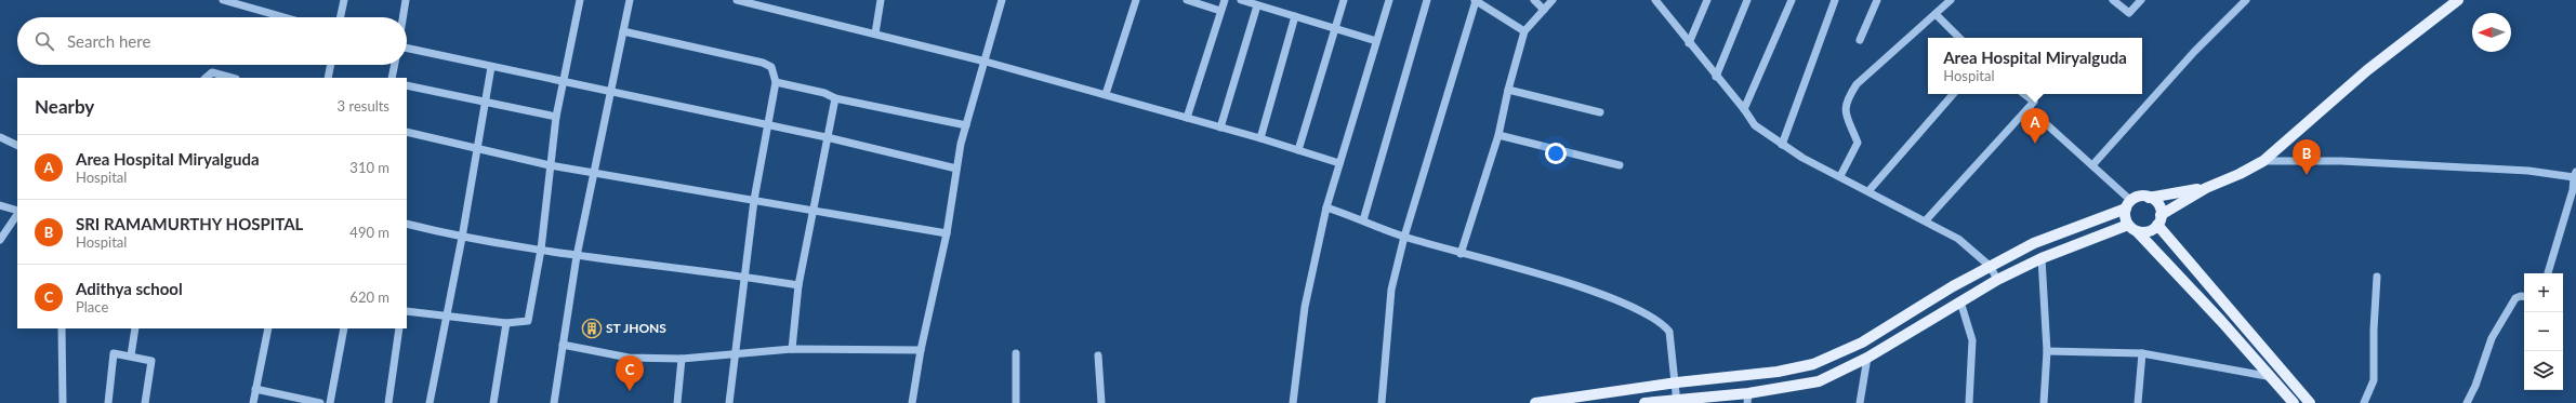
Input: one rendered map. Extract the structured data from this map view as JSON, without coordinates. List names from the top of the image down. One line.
{"places":{"building":["ST JHONS"]},"north":"left","page":{"search":"Search here","popup":["Area Hospital Miryalguda","Hospital"],"heading":["Nearby","3 results"],"pins":["A","B","C"],"list":[{"mark":"A","name":"Area Hospital Miryalguda","note":"Hospital","value":"310 m"},{"mark":"B","name":"SRI RAMAMURTHY HOSPITAL","note":"Hospital","value":"490 m"},{"mark":"C","name":"Adithya school","note":"Place","value":"620 m"}],"map_buttons":["+","−"]}}
